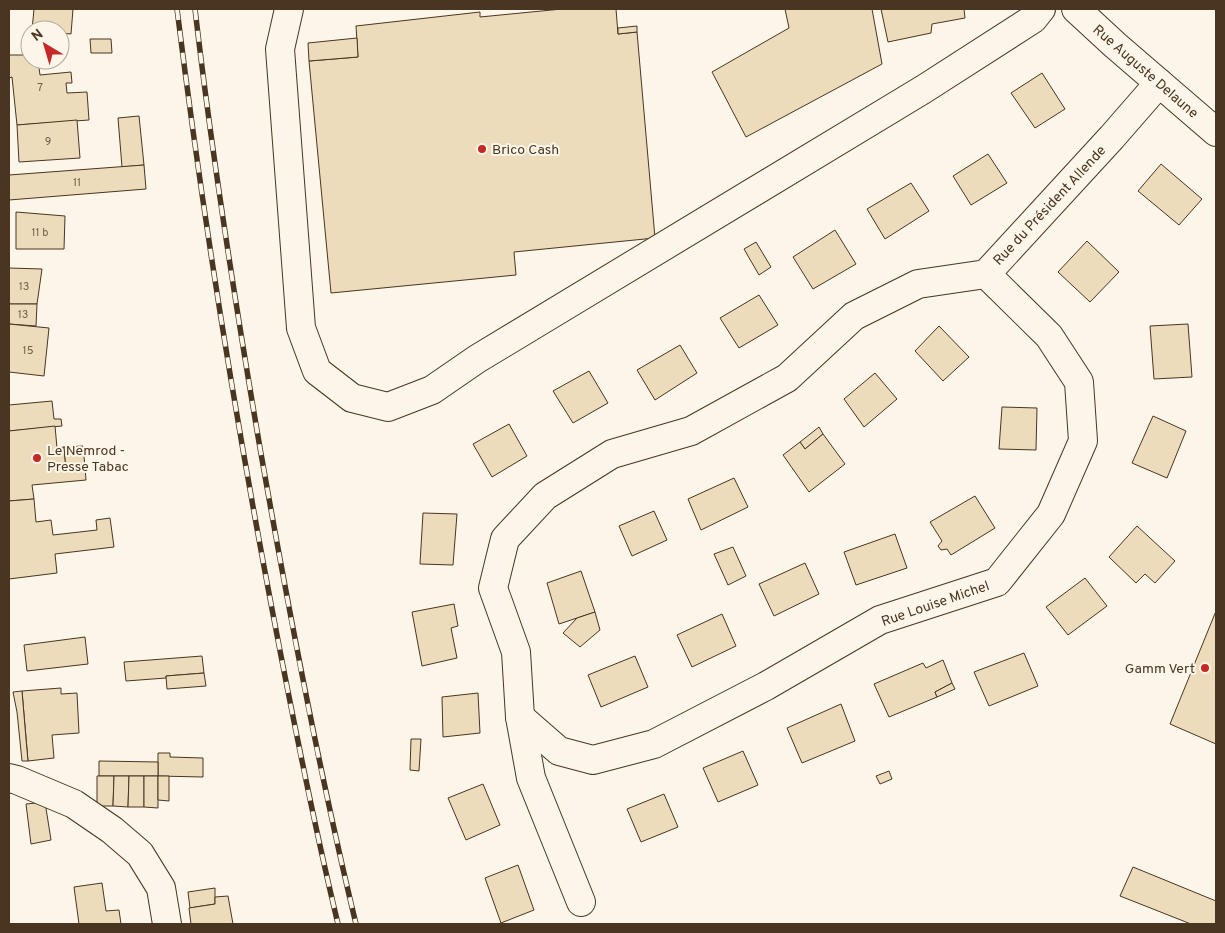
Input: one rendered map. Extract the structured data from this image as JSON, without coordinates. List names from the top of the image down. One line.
{"streets":{"street":["Rue Auguste Delaune","Rue du Président Allende","Rue Louise Michel"]},"crossings":[["Rue Auguste Delaune","Rue du Président Allende"],["Rue du Président Allende","Rue Louise Michel"]],"places":["Brico Cash","Le Nemrod - Presse Tabac","Gamm Vert"],"house_numbers":["7","9","11","11 b","13","13","15"],"north":"top left"}
